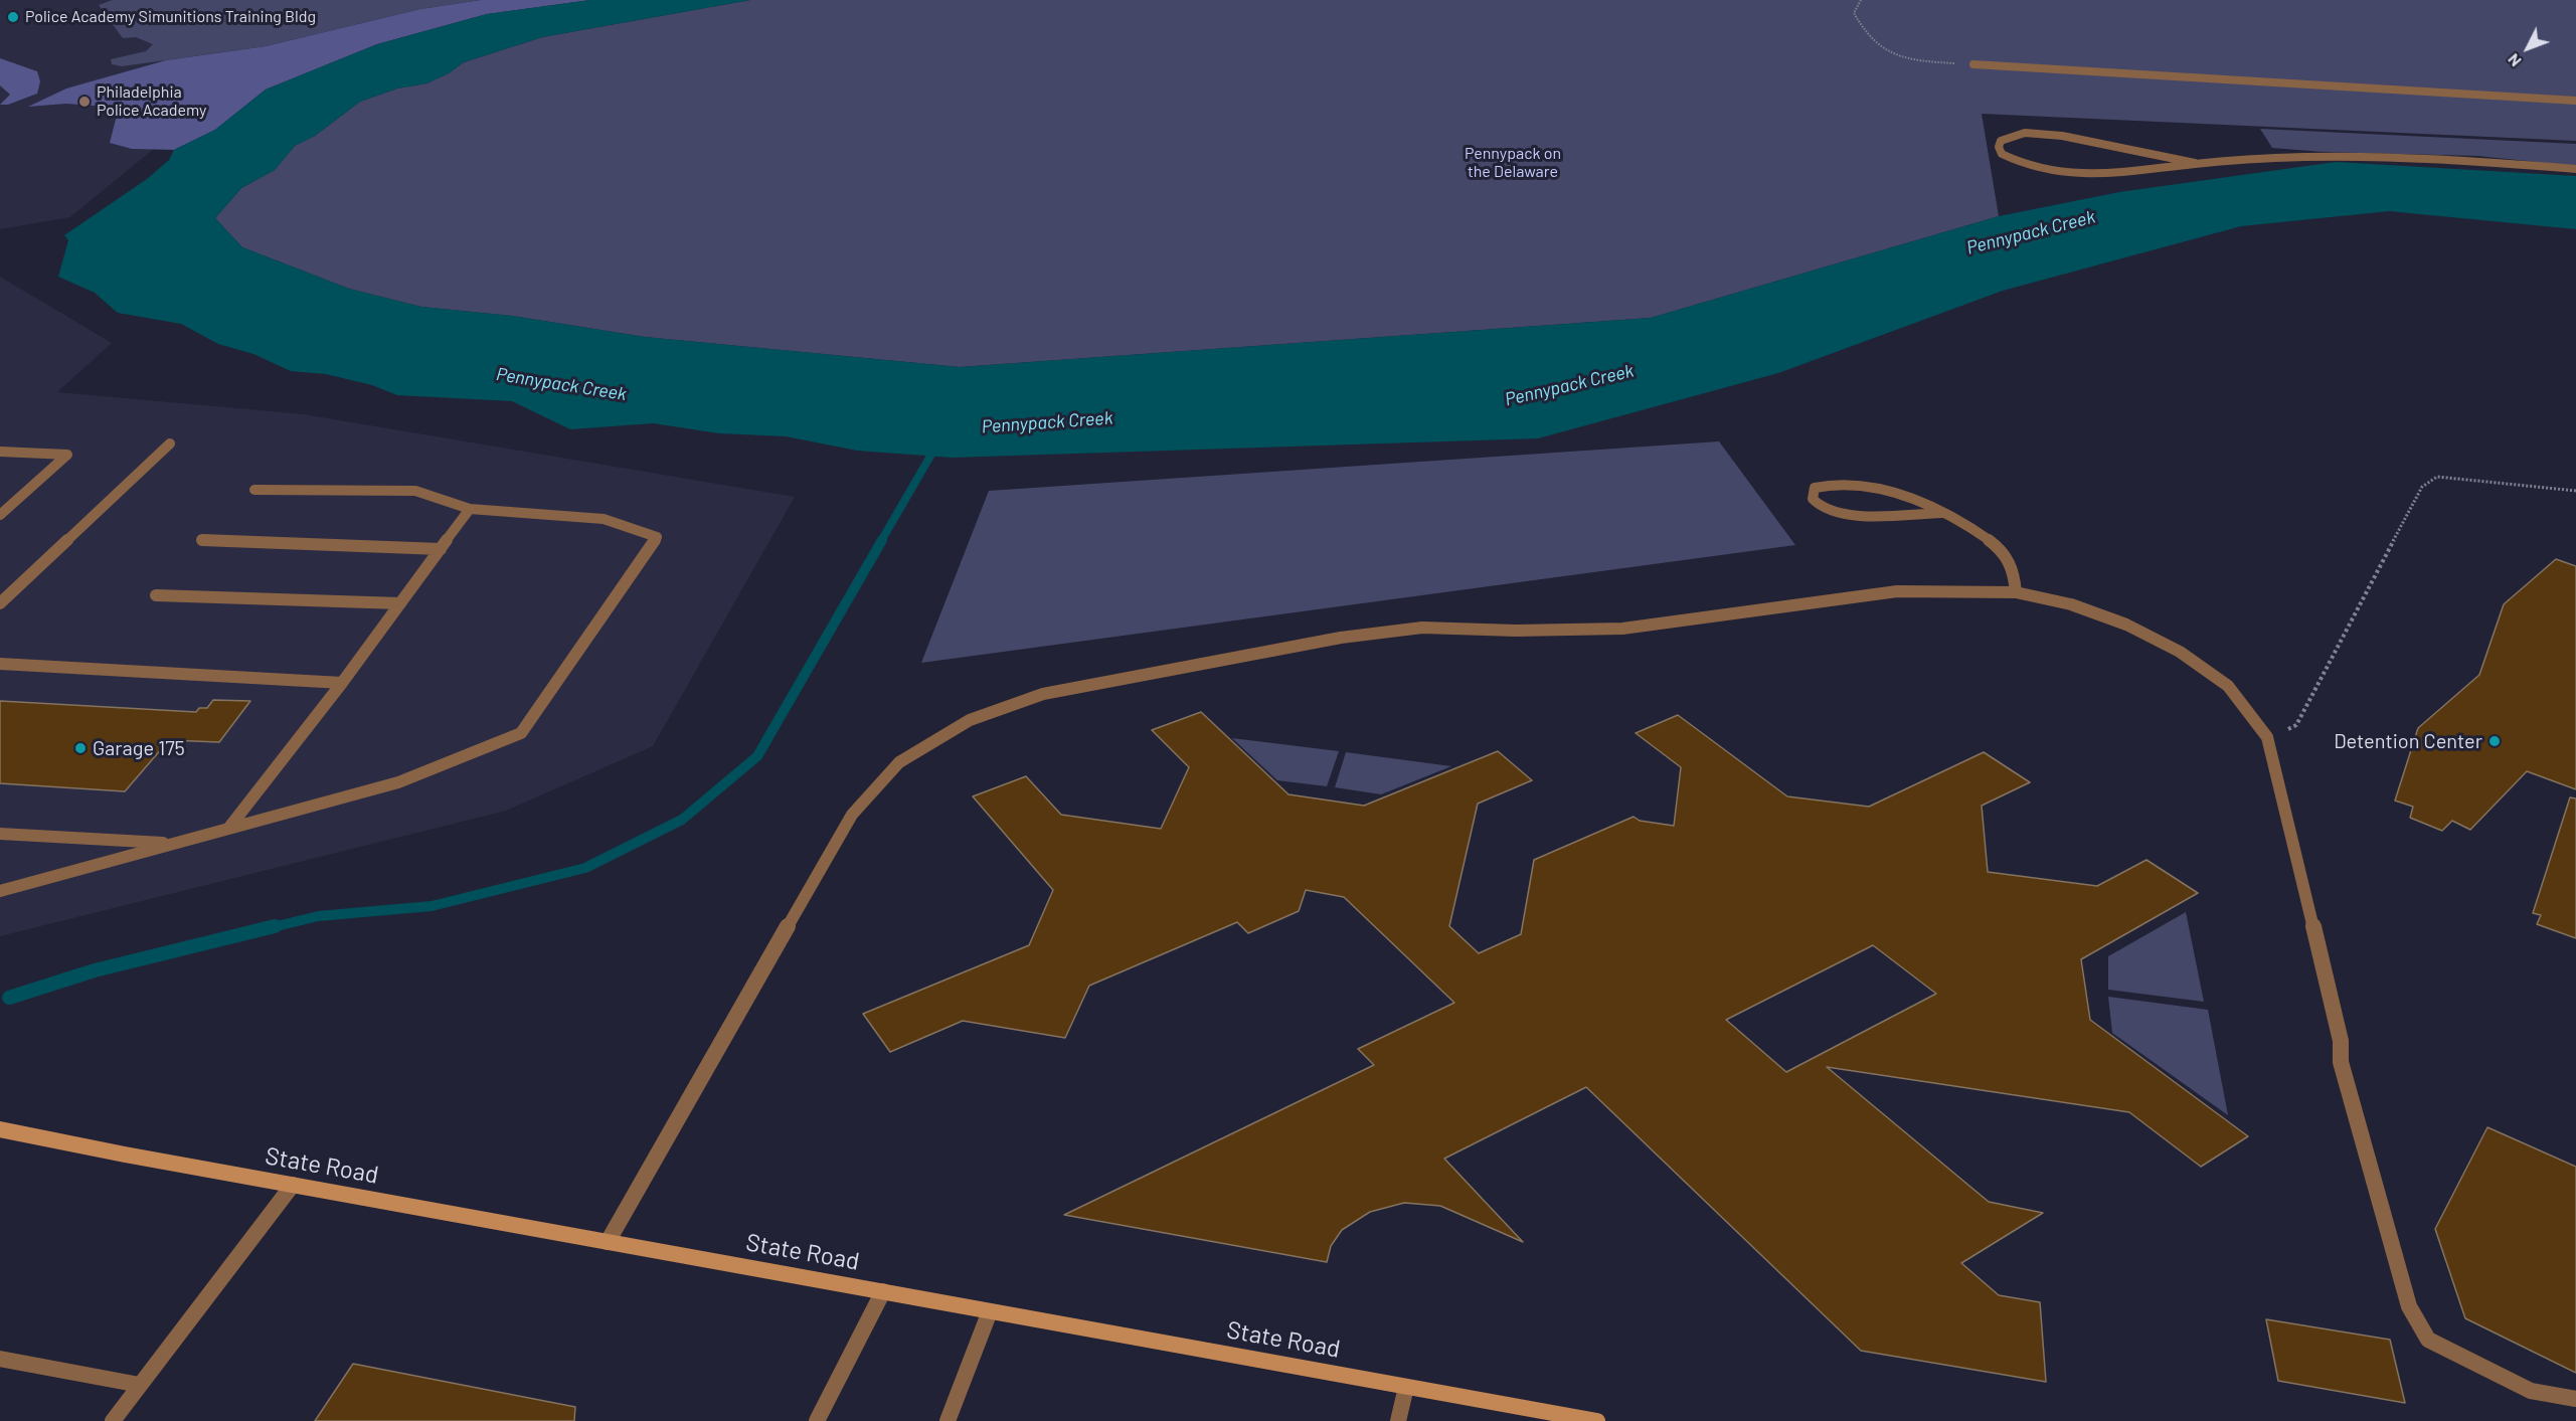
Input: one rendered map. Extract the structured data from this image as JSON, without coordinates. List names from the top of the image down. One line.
{"streets":{"main road":["State Road"]},"water":["Pennypack Creek"],"parks":["Pennypack on the Delaware"],"places":["Police Academy Simunitions Training Bldg","Philadelphia Police Academy","Detention Center","Garage 175"],"north":"bottom left"}
